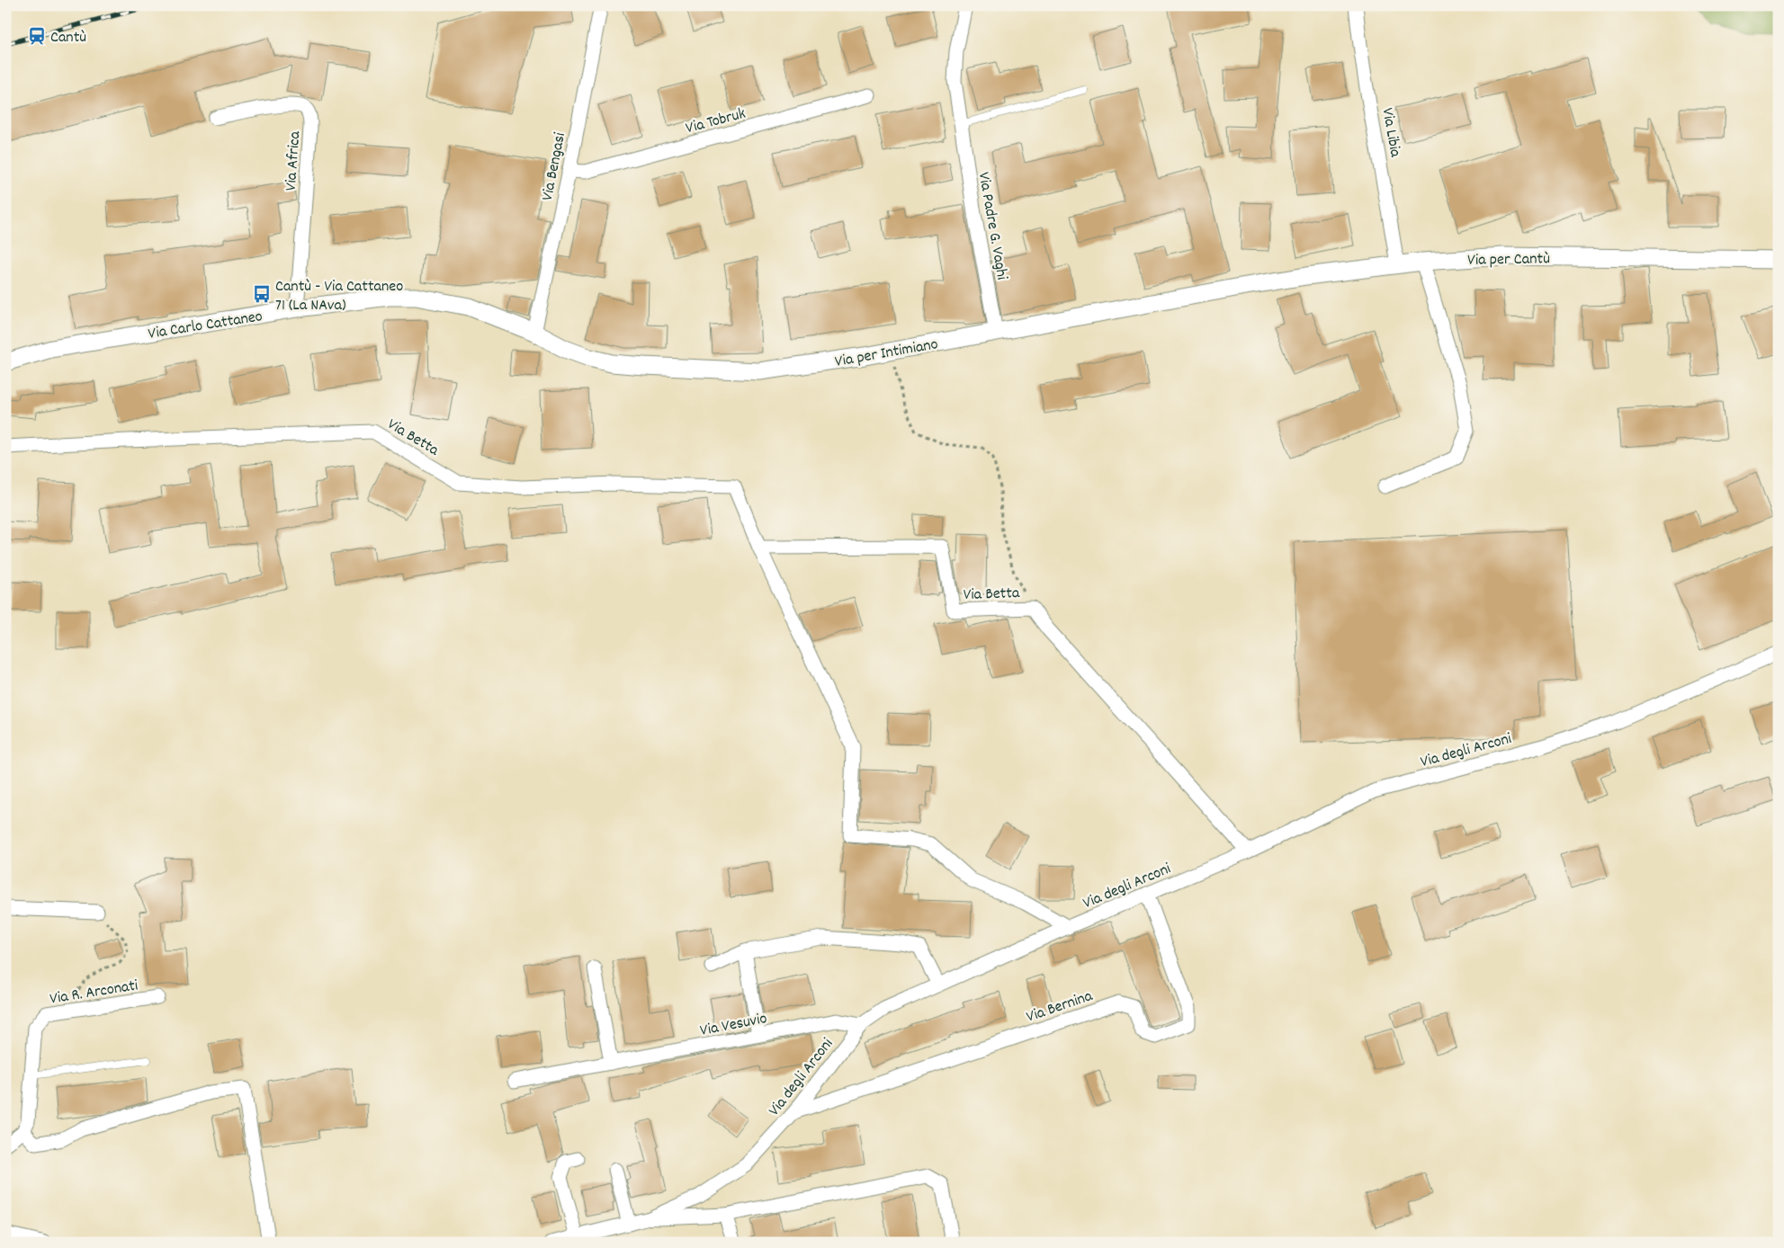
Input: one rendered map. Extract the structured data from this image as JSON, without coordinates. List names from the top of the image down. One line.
{"streets":{"street":["Via Tobruk","Via Libia","Via Africa","Via Bengasi","Via Padre G. Vaghi","Via per Cantù","Via Carlo Cattaneo","Via per Intimiano","Via Betta","Via degli Arconi","Via R. Arconati","Via Bernina","Via Vesuvio"]},"crossings":[["Via Tobruk","Via Bengasi"],["Via Libia","Via per Cantù"],["Via Africa","Via Carlo Cattaneo"],["Via Bengasi","Via Carlo Cattaneo"],["Via Bengasi","Via per Intimiano"],["Via Padre G. Vaghi","Via per Intimiano"],["Via per Cantù","Via per Intimiano"],["Via Carlo Cattaneo","Via per Intimiano"],["Via Betta","Via degli Arconi"],["Via degli Arconi","Via Bernina"],["Via degli Arconi","Via Vesuvio"]],"places":{"station":["Cantù"],"bus stop":["Cantù - Via Cattaneo 71 (La NAva)"]}}
